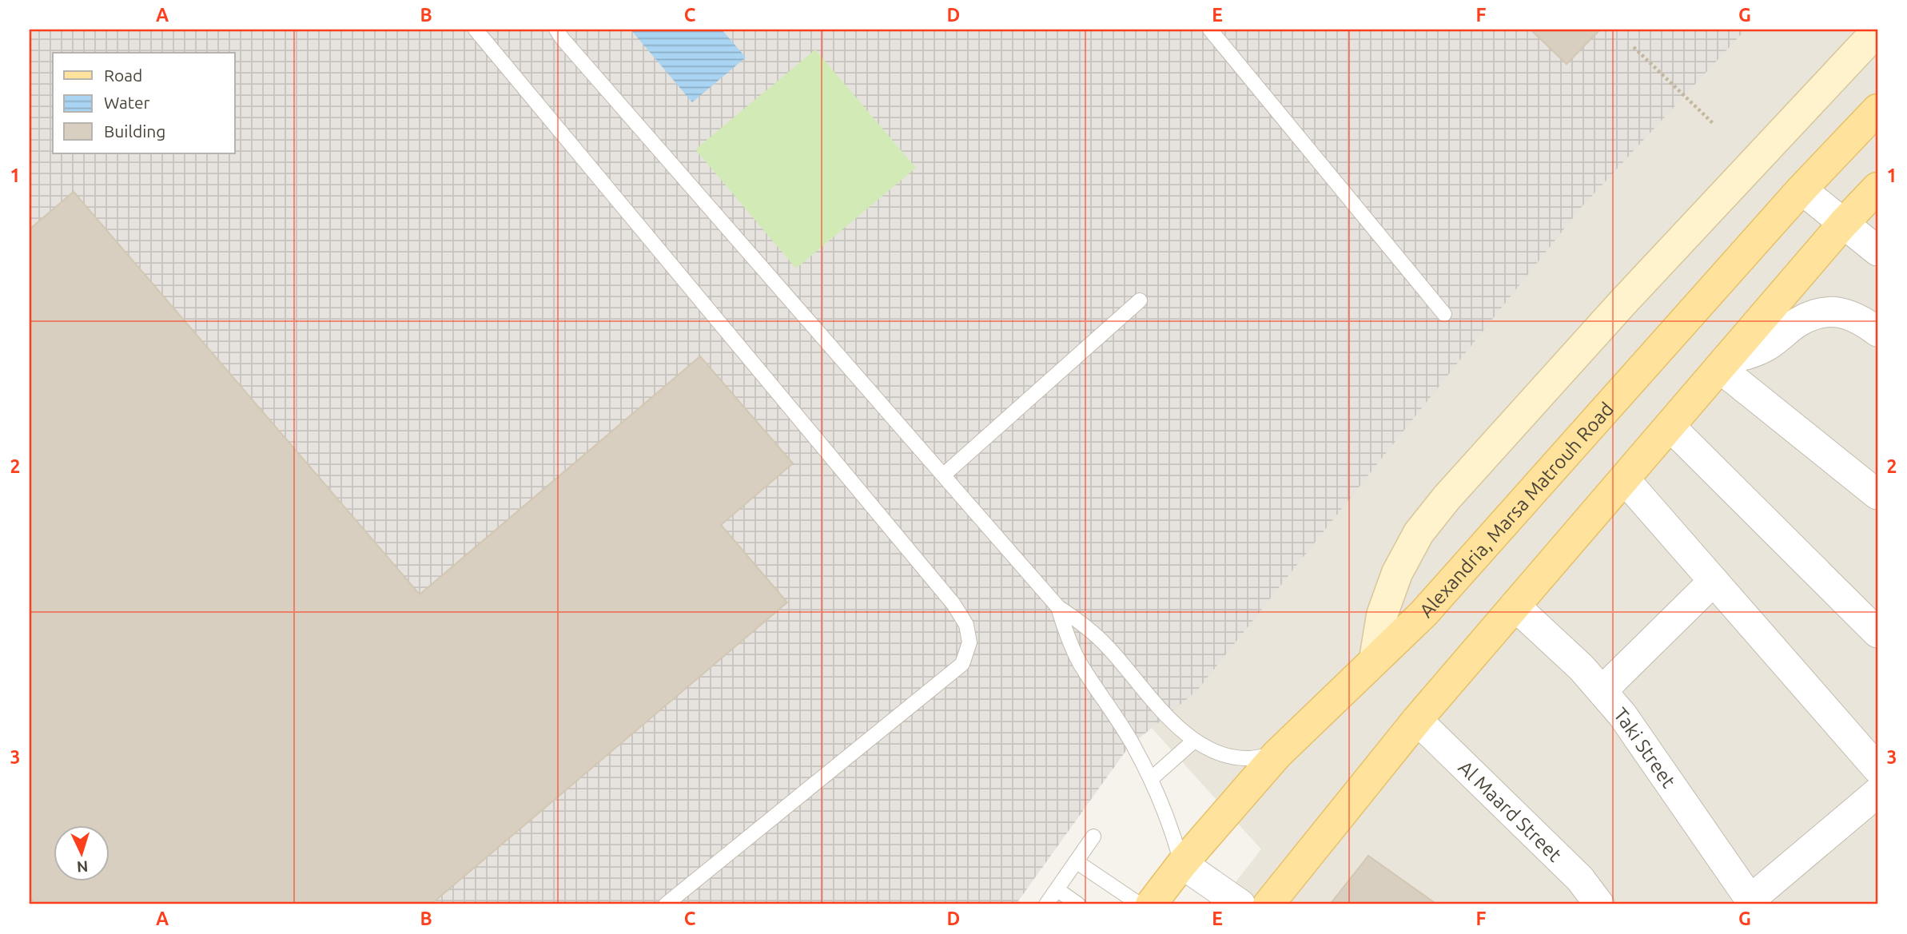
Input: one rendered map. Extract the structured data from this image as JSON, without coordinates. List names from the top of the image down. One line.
{"streets":{"main road":["Alexandria, Marsa Matrouh Road"],"street":["Taki Street","Al Maard Street"]},"legend":["Road","Water","Building"],"north":"bottom","grid":{"columns":["A","B","C","D","E","F","G"],"rows":["1","2","3"]}}
